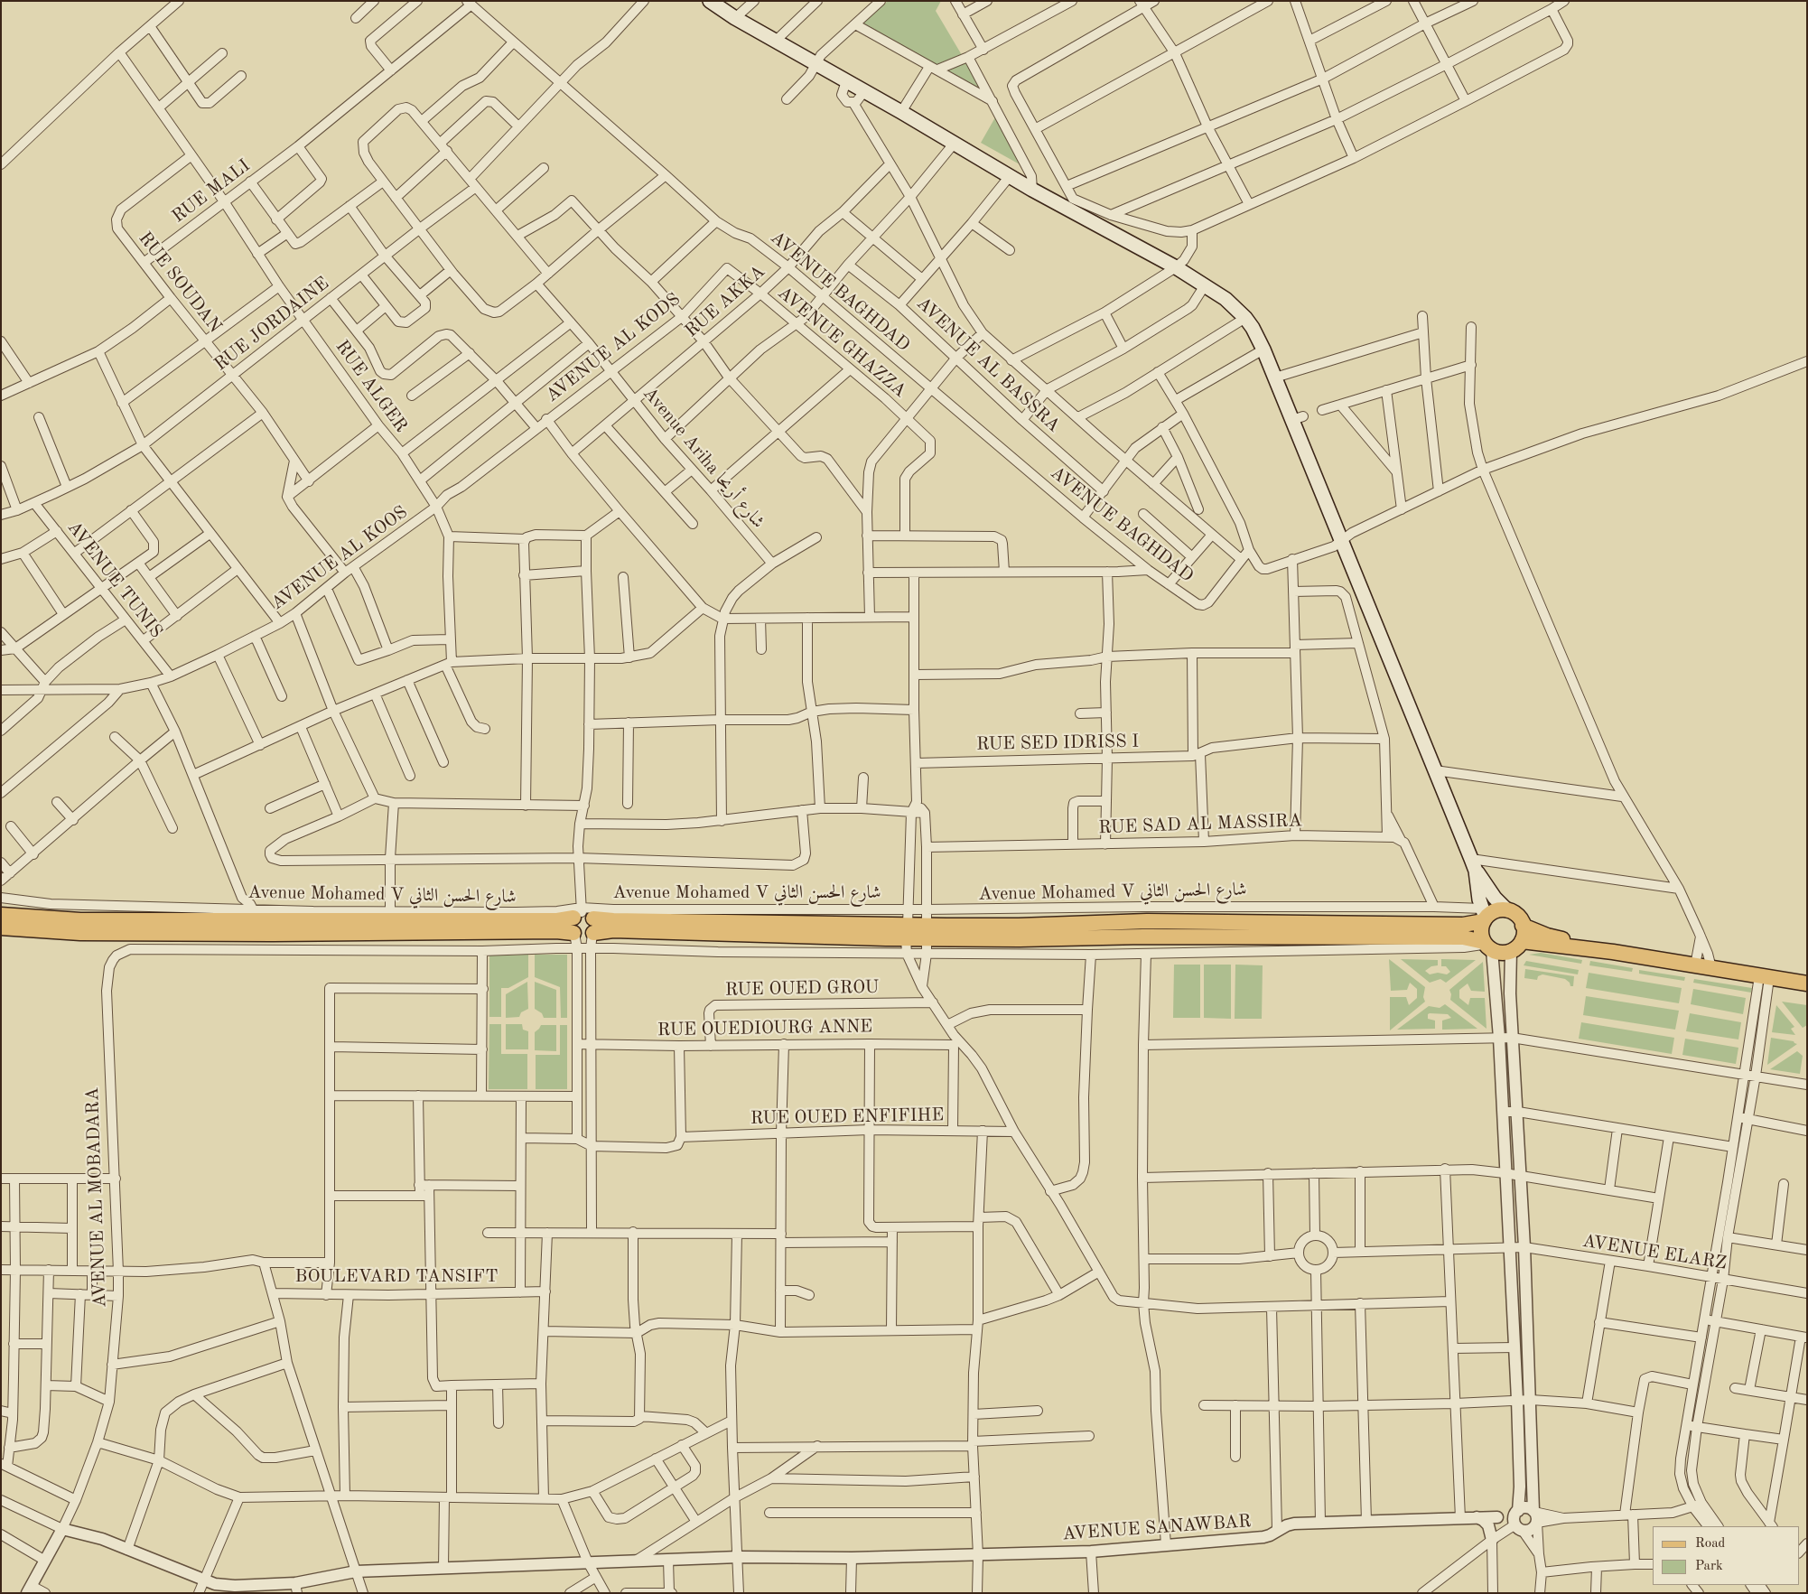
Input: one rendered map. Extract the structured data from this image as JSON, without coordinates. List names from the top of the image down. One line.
{"streets":{"street":["RUE MALI","RUE SOUDAN","AVENUE BAGHDAD","RUE AKKA","RUE JORDAINE","AVENUE GHAZZA","AVENUE AL KODS","AVENUE AL BASSRA","RUE ALGER","Avenue Ariha شارع أريحا","AVENUE AL KOOS","AVENUE TUNIS","RUE SED IDRISS I","RUE SAD AL MASSIRA","Avenue Mohamed V شارع الحسن الثاني","RUE OUED GROU","RUE OUEDIOURG ANNE","RUE OUED ENFIFIHE","AVENUE AL MOBADARA","AVENUE ELARZ","BOULEVARD TANSIFT","AVENUE SANAWBAR"]},"crossings":[["RUE MALI","RUE SOUDAN"],["RUE MALI","AVENUE BAGHDAD"],["RUE MALI","RUE ALGER"],["RUE SOUDAN","RUE JORDAINE"],["RUE SOUDAN","RUE ALGER"],["AVENUE BAGHDAD","RUE AKKA"],["RUE AKKA","AVENUE GHAZZA"],["RUE AKKA","Avenue Ariha شارع أريحا"],["RUE JORDAINE","RUE ALGER"],["RUE JORDAINE","AVENUE TUNIS"],["AVENUE GHAZZA","AVENUE AL KODS"],["AVENUE AL KODS","Avenue Ariha شارع أريحا"],["AVENUE AL KODS","AVENUE AL KOOS"],["RUE ALGER","AVENUE AL KOOS"],["AVENUE AL KOOS","AVENUE TUNIS"],["RUE OUED GROU","RUE OUEDIOURG ANNE"],["AVENUE AL MOBADARA","AVENUE SANAWBAR"]],"legend":["Road","Park"]}
